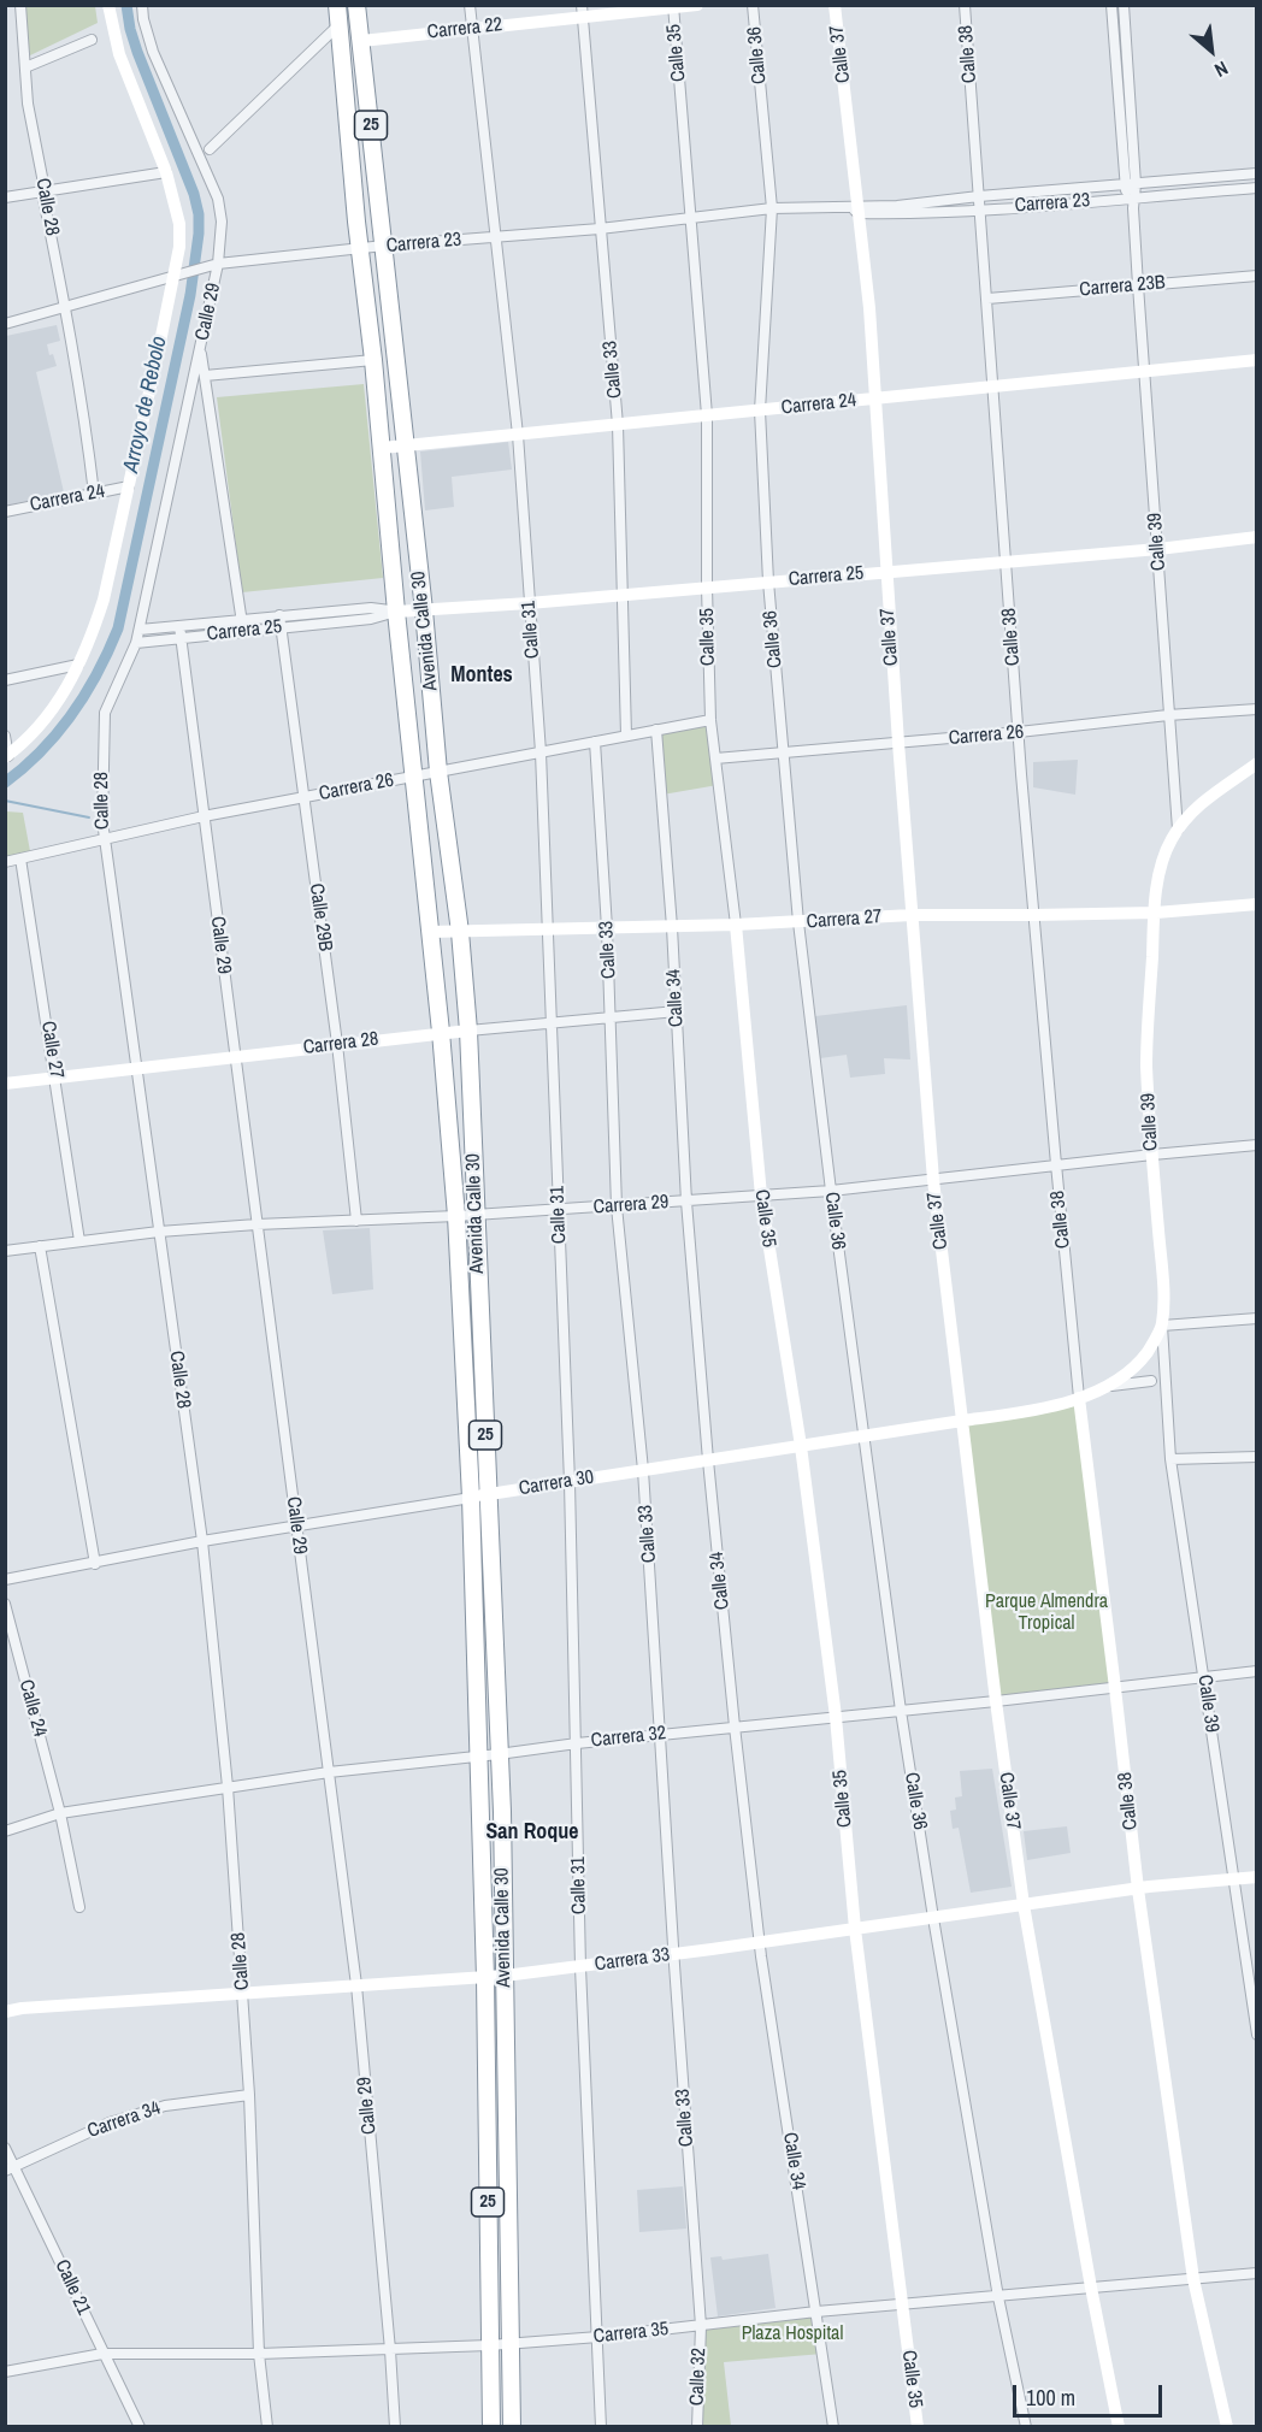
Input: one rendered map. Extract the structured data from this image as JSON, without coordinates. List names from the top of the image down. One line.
{"streets":{"highway":["25","Avenida Calle 30"],"street":["Carrera 22","Calle 35","Calle 37","Calle 38","Calle 36","Carrera 23","Calle 28","Carrera 23B","Calle 29","Calle 33","Carrera 24","Calle 39","Carrera 25","Calle 31","Carrera 26","Calle 29B","Carrera 27","Calle 34","Carrera 28","Calle 27","Carrera 29","Carrera 30","Calle 24","Carrera 32","Carrera 33","Carrera 34","Calle 21","Carrera 35","Calle 32"]},"crossings":[["Carrera 22","Calle 35"],["Carrera 22","Calle 33"],["Carrera 22","Calle 31"],["Carrera 22","Avenida Calle 30"],["Calle 35","Carrera 23"],["Calle 35","Carrera 24"],["Calle 35","Carrera 25"],["Calle 35","Carrera 26"],["Calle 35","Carrera 27"],["Calle 35","Carrera 29"],["Calle 35","Carrera 30"],["Calle 35","Carrera 32"],["Calle 35","Carrera 33"],["Calle 35","Carrera 35"],["Calle 37","Carrera 23"],["Calle 37","Carrera 24"],["Calle 37","Carrera 25"],["Calle 37","Carrera 26"],["Calle 37","Carrera 27"],["Calle 37","Carrera 29"],["Calle 37","Carrera 30"],["Calle 37","Carrera 32"],["Calle 37","Carrera 33"],["Calle 37","Carrera 35"],["Calle 38","Carrera 23"],["Calle 38","Carrera 23B"],["Calle 38","Carrera 24"],["Calle 38","Carrera 25"],["Calle 38","Carrera 26"],["Calle 38","Carrera 27"],["Calle 38","Carrera 29"],["Calle 38","Carrera 30"],["Calle 38","Carrera 32"],["Calle 38","Carrera 33"],["Calle 38","Carrera 35"],["Calle 36","Carrera 23"],["Calle 36","Carrera 24"],["Calle 36","Carrera 25"],["Calle 36","Carrera 26"],["Calle 36","Carrera 27"],["Calle 36","Carrera 29"],["Calle 36","Carrera 30"],["Calle 36","Carrera 32"],["Calle 36","Carrera 33"],["Calle 36","Carrera 35"],["Carrera 23","Calle 28"],["Carrera 23","Calle 29"],["Carrera 23","Calle 33"],["Carrera 23","Calle 39"],["Carrera 23","Calle 31"],["Carrera 23","Avenida Calle 30"],["Calle 28","Calle 29"],["Calle 28","Carrera 24"],["Calle 28","Carrera 25"],["Calle 28","Carrera 26"],["Calle 28","Carrera 28"],["Calle 28","Carrera 29"],["Calle 28","Carrera 30"],["Calle 28","Carrera 32"],["Calle 28","Carrera 33"],["Calle 28","Carrera 34"],["Calle 28","Carrera 35"],["Carrera 23B","Calle 39"],["Calle 29","Carrera 24"],["Calle 29","Carrera 25"],["Calle 29","Carrera 26"],["Calle 29","Carrera 28"],["Calle 29","Carrera 29"],["Calle 29","Carrera 30"],["Calle 29","Carrera 32"],["Calle 29","Carrera 33"],["Calle 29","Carrera 35"],["Calle 33","Carrera 24"],["Calle 33","Carrera 25"],["Calle 33","Carrera 26"],["Calle 33","Carrera 27"],["Calle 33","Carrera 28"],["Calle 33","Carrera 29"],["Calle 33","Carrera 30"],["Calle 33","Carrera 32"],["Calle 33","Carrera 33"],["Calle 33","Carrera 35"],["Calle 33","Calle 32"],["Carrera 24","Calle 39"],["Carrera 24","Calle 31"],["Carrera 24","Avenida Calle 30"],["Calle 39","Carrera 25"],["Calle 39","Carrera 26"],["Calle 39","Carrera 27"],["Calle 39","Carrera 29"],["Calle 39","Carrera 30"],["Calle 39","Carrera 32"],["Calle 39","Carrera 33"],["Carrera 25","Calle 31"],["Carrera 25","Avenida Calle 30"],["Carrera 25","Calle 29B"],["Calle 31","Carrera 26"],["Calle 31","Carrera 27"],["Calle 31","Carrera 28"],["Calle 31","Carrera 29"],["Calle 31","Carrera 30"],["Calle 31","Carrera 32"],["Calle 31","Carrera 33"],["Calle 31","Carrera 35"],["Avenida Calle 30","Carrera 26"],["Avenida Calle 30","Carrera 27"],["Avenida Calle 30","Carrera 28"],["Avenida Calle 30","Carrera 29"],["Avenida Calle 30","Carrera 30"],["Avenida Calle 30","Carrera 32"],["Avenida Calle 30","Carrera 33"],["Avenida Calle 30","Carrera 35"],["Carrera 26","Calle 29B"],["Carrera 26","Calle 34"],["Carrera 26","Calle 27"],["Calle 29B","Carrera 28"],["Calle 29B","Carrera 29"],["Carrera 27","Calle 34"],["Calle 34","Carrera 28"],["Calle 34","Carrera 29"],["Calle 34","Carrera 30"],["Calle 34","Carrera 32"],["Calle 34","Carrera 33"],["Calle 34","Carrera 35"],["Carrera 28","Calle 27"],["Calle 27","Carrera 29"],["Calle 24","Carrera 32"],["Carrera 34","Calle 21"],["Calle 21","Carrera 35"],["Carrera 35","Calle 32"]],"districts":["Montes","San Roque"],"water":["Arroyo de Rebolo"],"parks":["Parque Almendra Tropical","Plaza Hospital"],"scale_bar":"100 m","north":"bottom right"}
